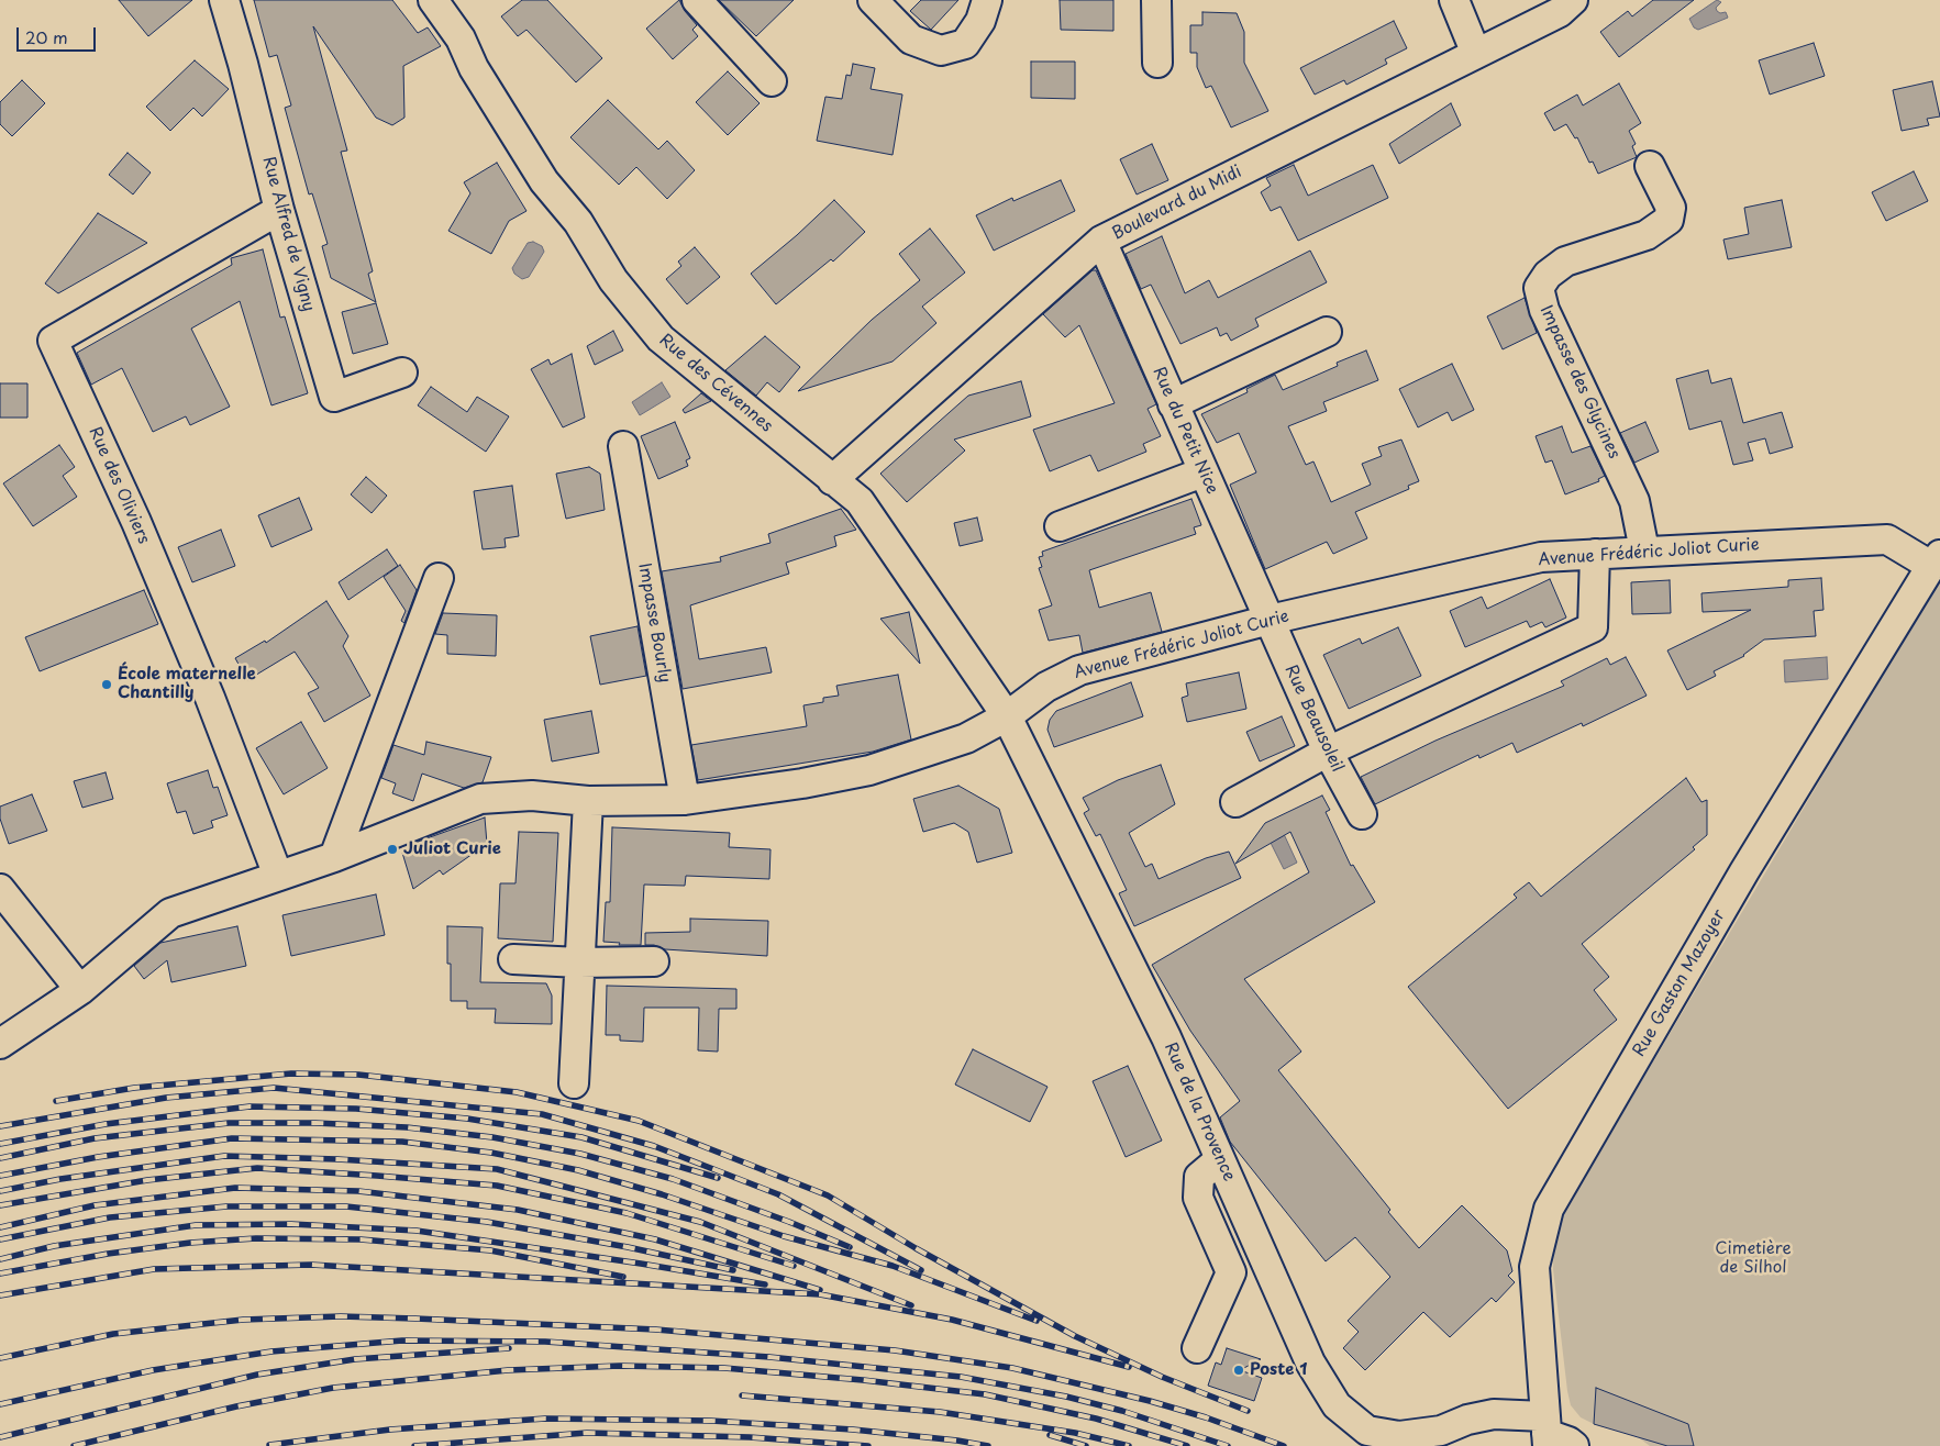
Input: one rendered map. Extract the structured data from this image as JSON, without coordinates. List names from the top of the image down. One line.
{"streets":{"street":["Boulevard du Midi","Rue Alfred de Vigny","Impasse des Glycines","Rue des Cévennes","Rue du Petit Nice","Rue des Oliviers","Avenue Frédéric Joliot Curie","Impasse Bourly","Rue Beausoleil","Rue Gaston Mazoyer","Rue de la Provence"]},"crossings":[["Boulevard du Midi","Rue des Cévennes"],["Boulevard du Midi","Rue du Petit Nice"],["Rue Alfred de Vigny","Rue des Oliviers"],["Impasse des Glycines","Avenue Frédéric Joliot Curie"],["Rue des Cévennes","Avenue Frédéric Joliot Curie"],["Rue des Cévennes","Rue de la Provence"],["Rue du Petit Nice","Avenue Frédéric Joliot Curie"],["Rue du Petit Nice","Rue Beausoleil"],["Rue des Oliviers","Avenue Frédéric Joliot Curie"],["Avenue Frédéric Joliot Curie","Impasse Bourly"],["Avenue Frédéric Joliot Curie","Rue Beausoleil"],["Avenue Frédéric Joliot Curie","Rue Gaston Mazoyer"],["Avenue Frédéric Joliot Curie","Rue de la Provence"],["Rue Gaston Mazoyer","Rue de la Provence"]],"parks":["Cimetière de Silhol"],"places":["École maternelle Chantilly","Juliot Curie","Poste 1"],"scale_bar":"20 m"}
